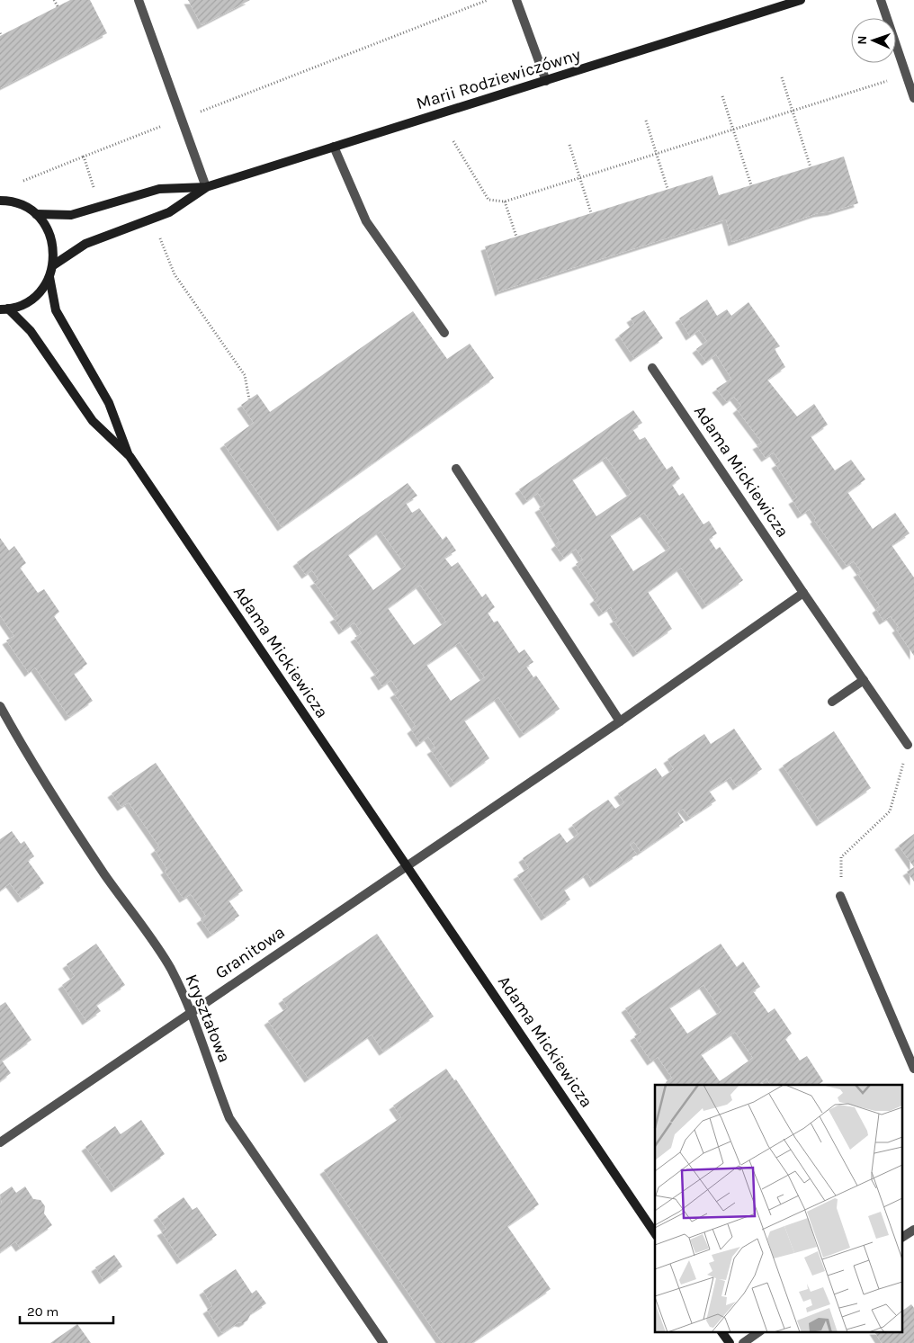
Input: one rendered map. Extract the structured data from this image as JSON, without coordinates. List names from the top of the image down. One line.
{"streets":{"street":["Marii Rodziewiczówny","Adama Mickiewicza","Granitowa","Kryształowa"]},"crossings":[["Adama Mickiewicza","Granitowa"],["Granitowa","Kryształowa"]],"scale_bar":"20 m","north":"left"}
